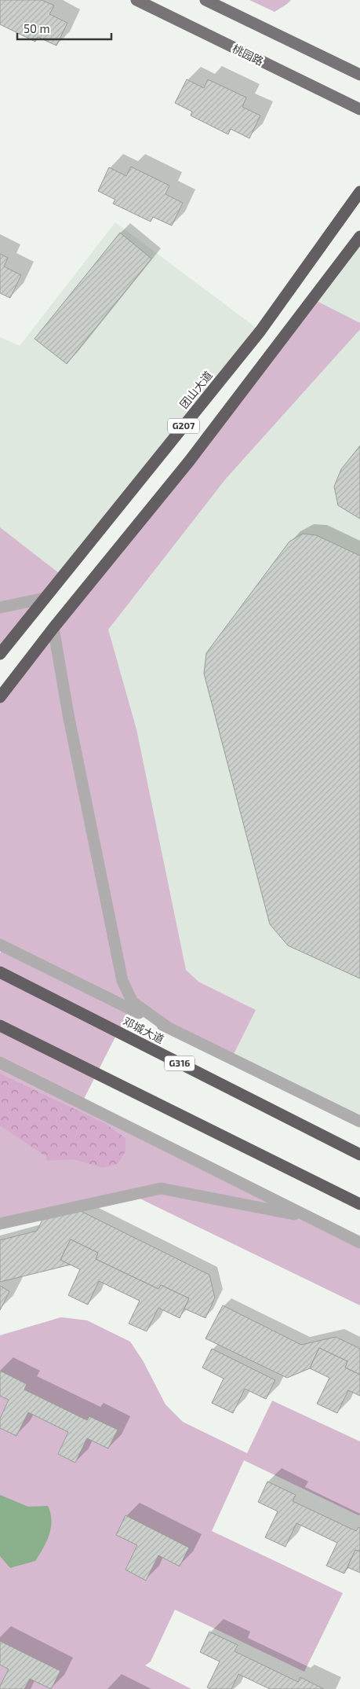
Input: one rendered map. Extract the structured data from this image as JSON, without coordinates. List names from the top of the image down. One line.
{"streets":{"highway":["团山大道","G207","邓城大道","G316"],"main road":["桃园路"]},"scale_bar":"50 m"}
